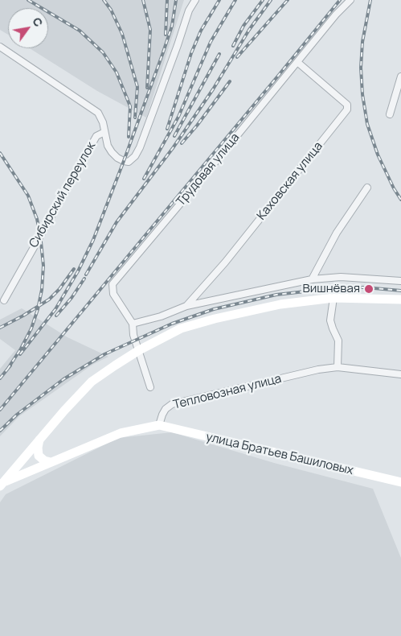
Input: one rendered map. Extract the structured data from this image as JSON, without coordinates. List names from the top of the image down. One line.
{"streets":{"street":["Трудовая улица","Каховская улица","Сибирский переулок","Тепловозная улица","улица Братьев Башиловых"]},"crossings":[["Трудовая улица","Каховская улица"],["Тепловозная улица","улица Братьев Башиловых"]],"places":["Вишнёвая"],"north":"top right"}
